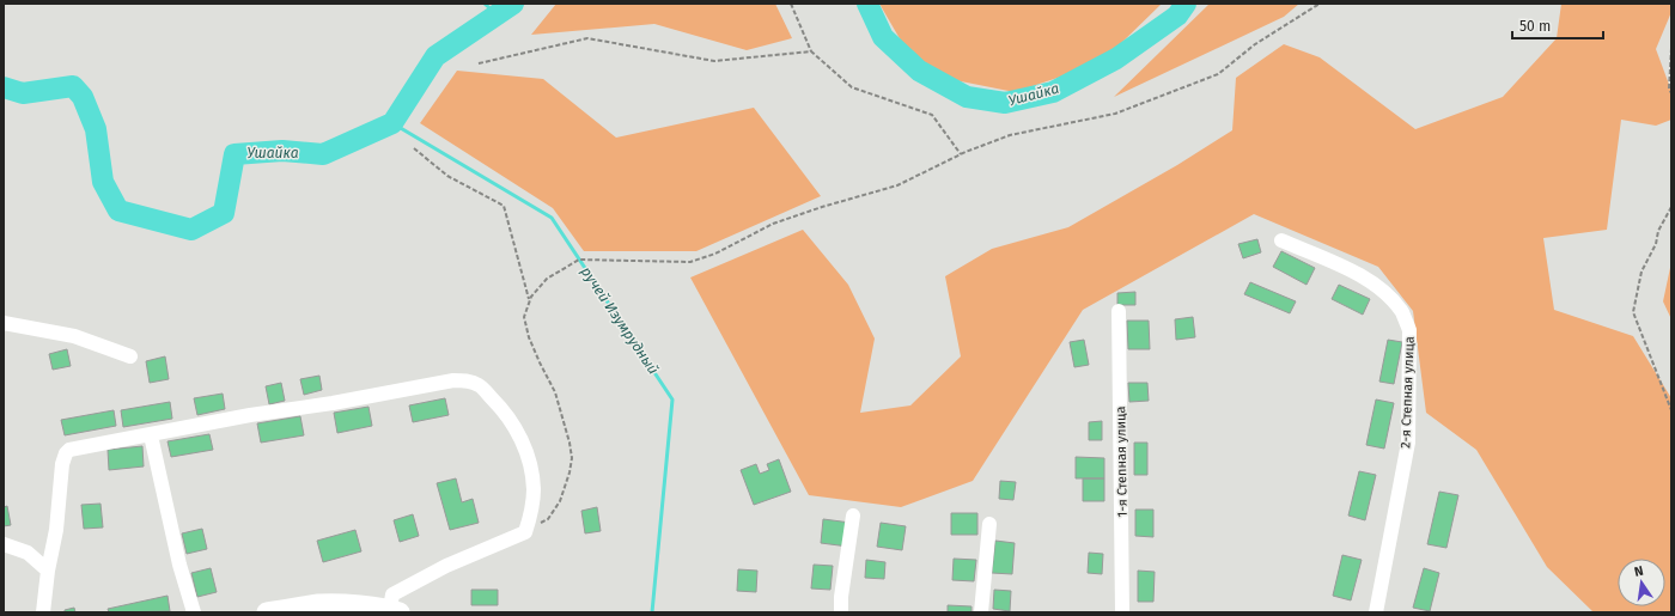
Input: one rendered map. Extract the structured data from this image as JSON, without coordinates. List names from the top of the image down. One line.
{"streets":{"street":["2-я Степная улица","1-я Степная улица"]},"water":["Ушайка","ручей Изумрудный"],"scale_bar":"50 m","north":"top"}
